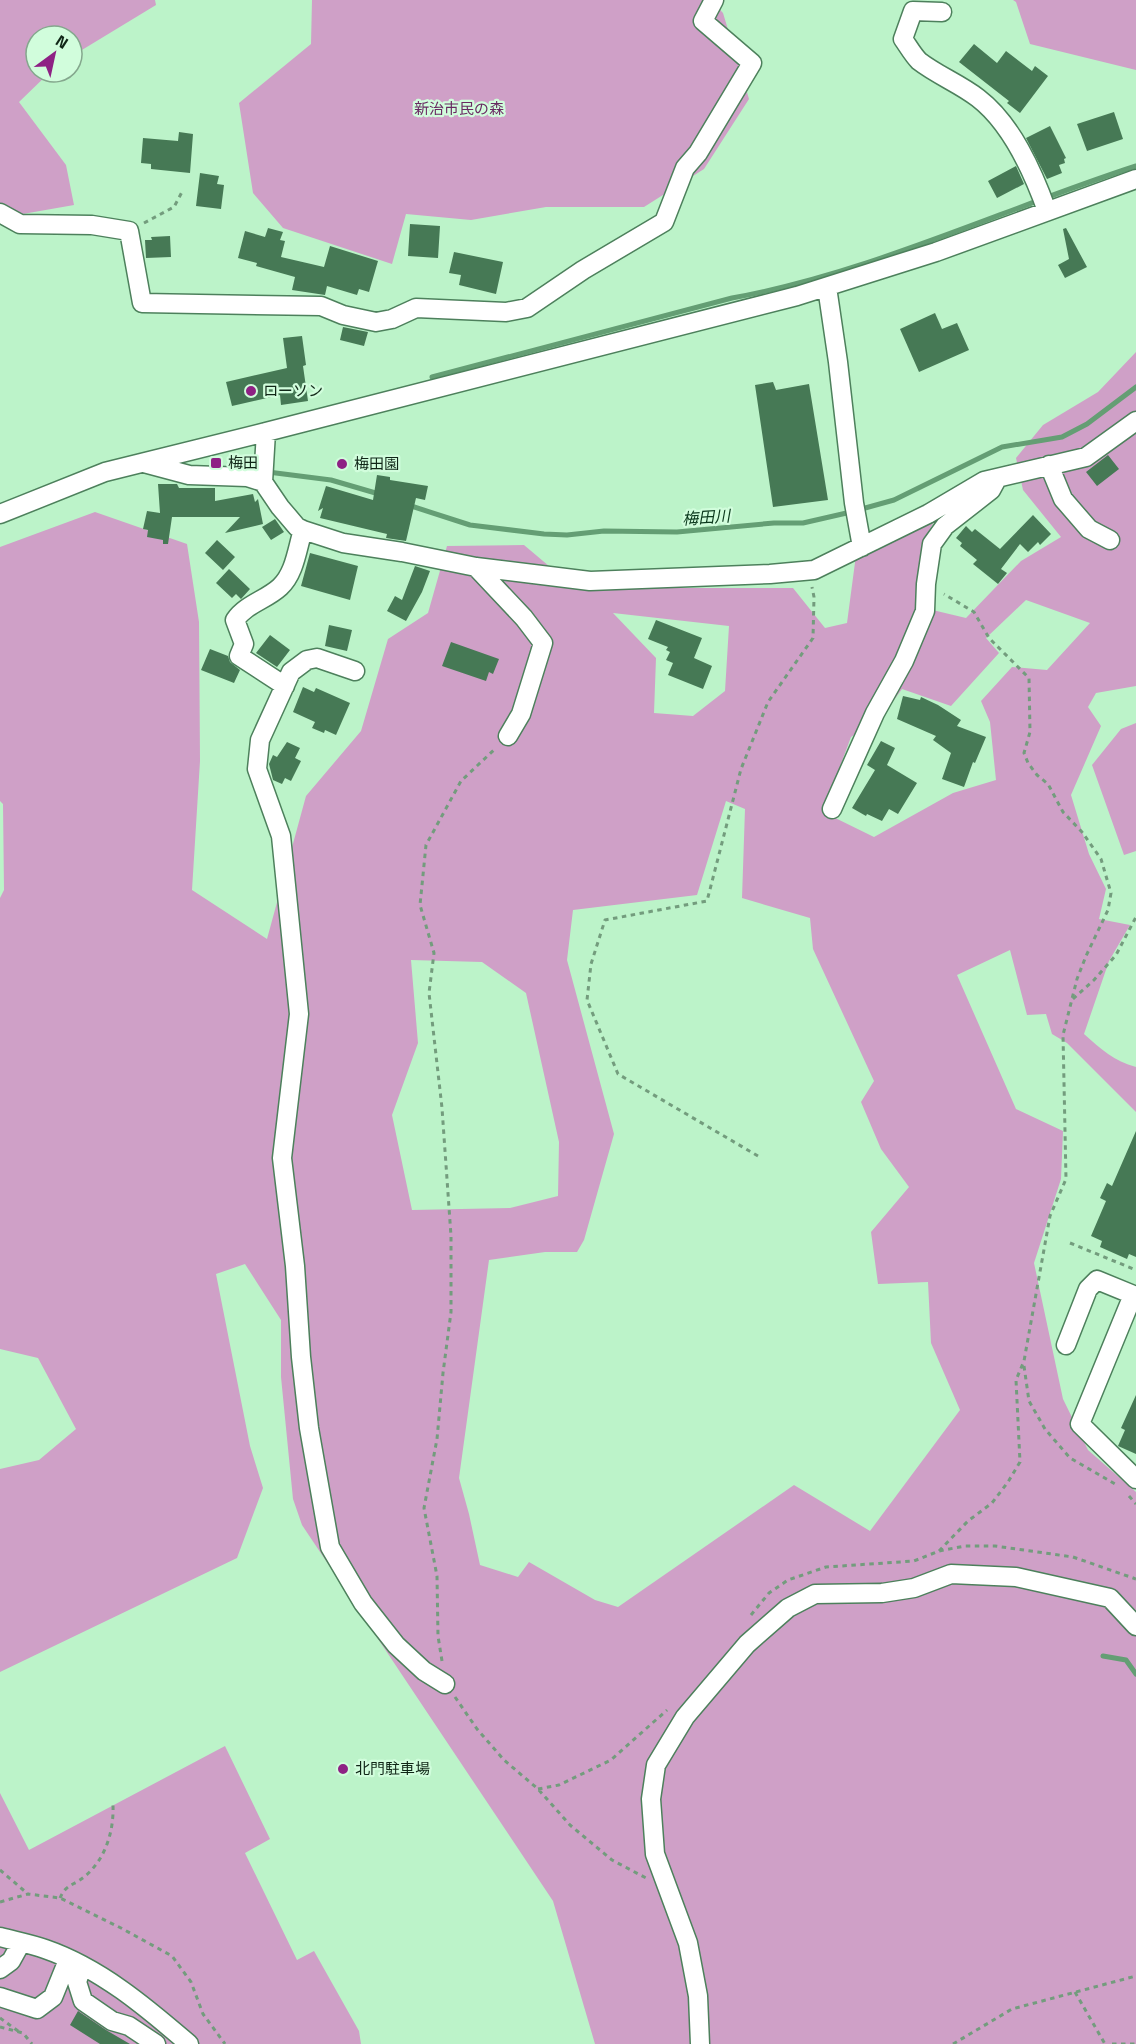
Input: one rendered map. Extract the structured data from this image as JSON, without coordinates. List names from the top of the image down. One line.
{"water":["梅田川"],"parks":["新治市民の森"],"places":{"other":["ローソン","梅田園","北門駐車場"],"transit":["梅田"]},"north":"top right"}
